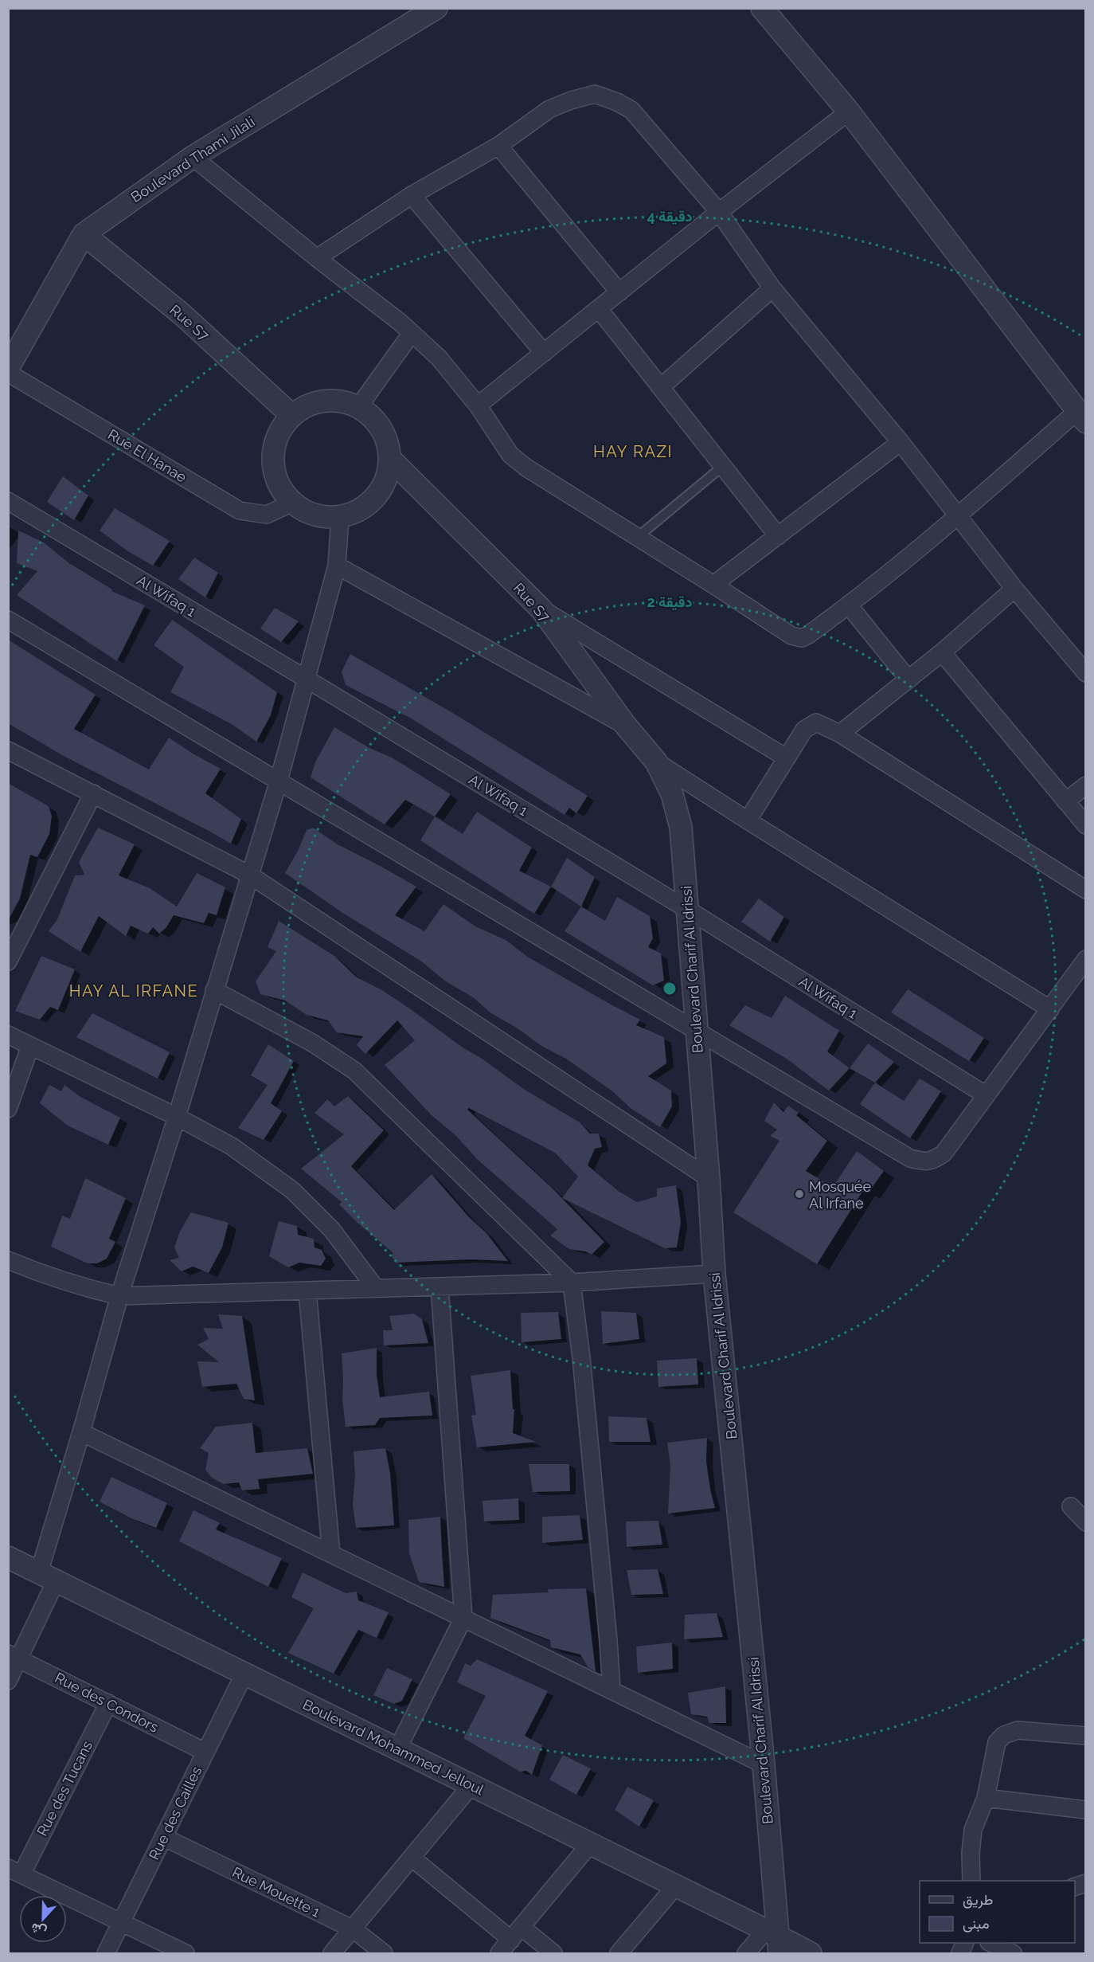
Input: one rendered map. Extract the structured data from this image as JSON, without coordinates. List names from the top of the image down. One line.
{"streets":{"street":["Boulevard Thami Jilali","Rue S7","Rue El Hanae","Al Wifaq 1","Boulevard Charif Al Idrissi","Rue des Condors","Boulevard Mohammed Jelloul","Rue des Tucans","Rue des Cailles","Rue Mouette 1"]},"crossings":[["Boulevard Thami Jilali","Rue S7"],["Rue S7","Rue El Hanae"],["Rue S7","Boulevard Charif Al Idrissi"],["Al Wifaq 1","Boulevard Charif Al Idrissi"],["Boulevard Charif Al Idrissi","Boulevard Mohammed Jelloul"],["Rue des Condors","Rue des Tucans"],["Rue des Condors","Rue des Cailles"],["Boulevard Mohammed Jelloul","Rue des Cailles"],["Rue des Cailles","Rue Mouette 1"]],"districts":["HAY RAZI","HAY AL IRFANE"],"places":["Mosquée Al Irfane"],"legend":["طريق","مبنى"],"north":"bottom","rings":["4 دقيقة","2 دقيقة"]}
